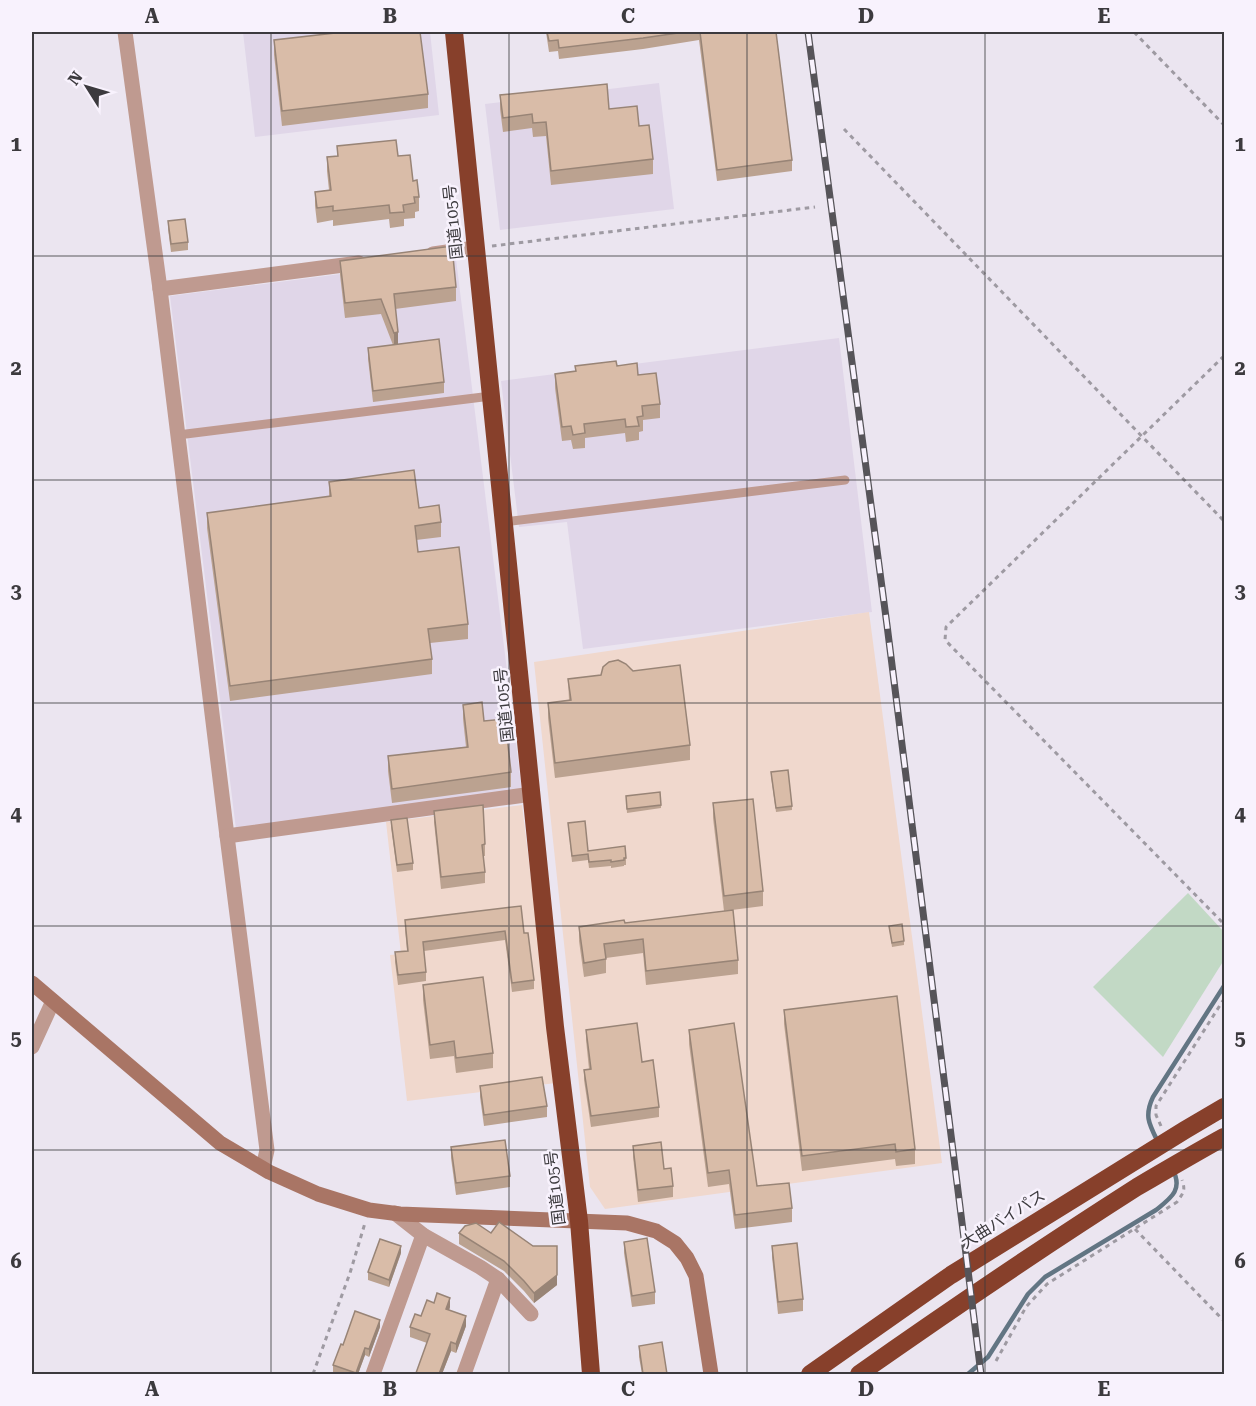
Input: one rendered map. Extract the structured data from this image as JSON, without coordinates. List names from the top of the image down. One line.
{"streets":{"highway":["国道105号","大曲バイパス"]},"north":"top left","grid":{"columns":["A","B","C","D","E"],"rows":["1","2","3","4","5","6"]}}
